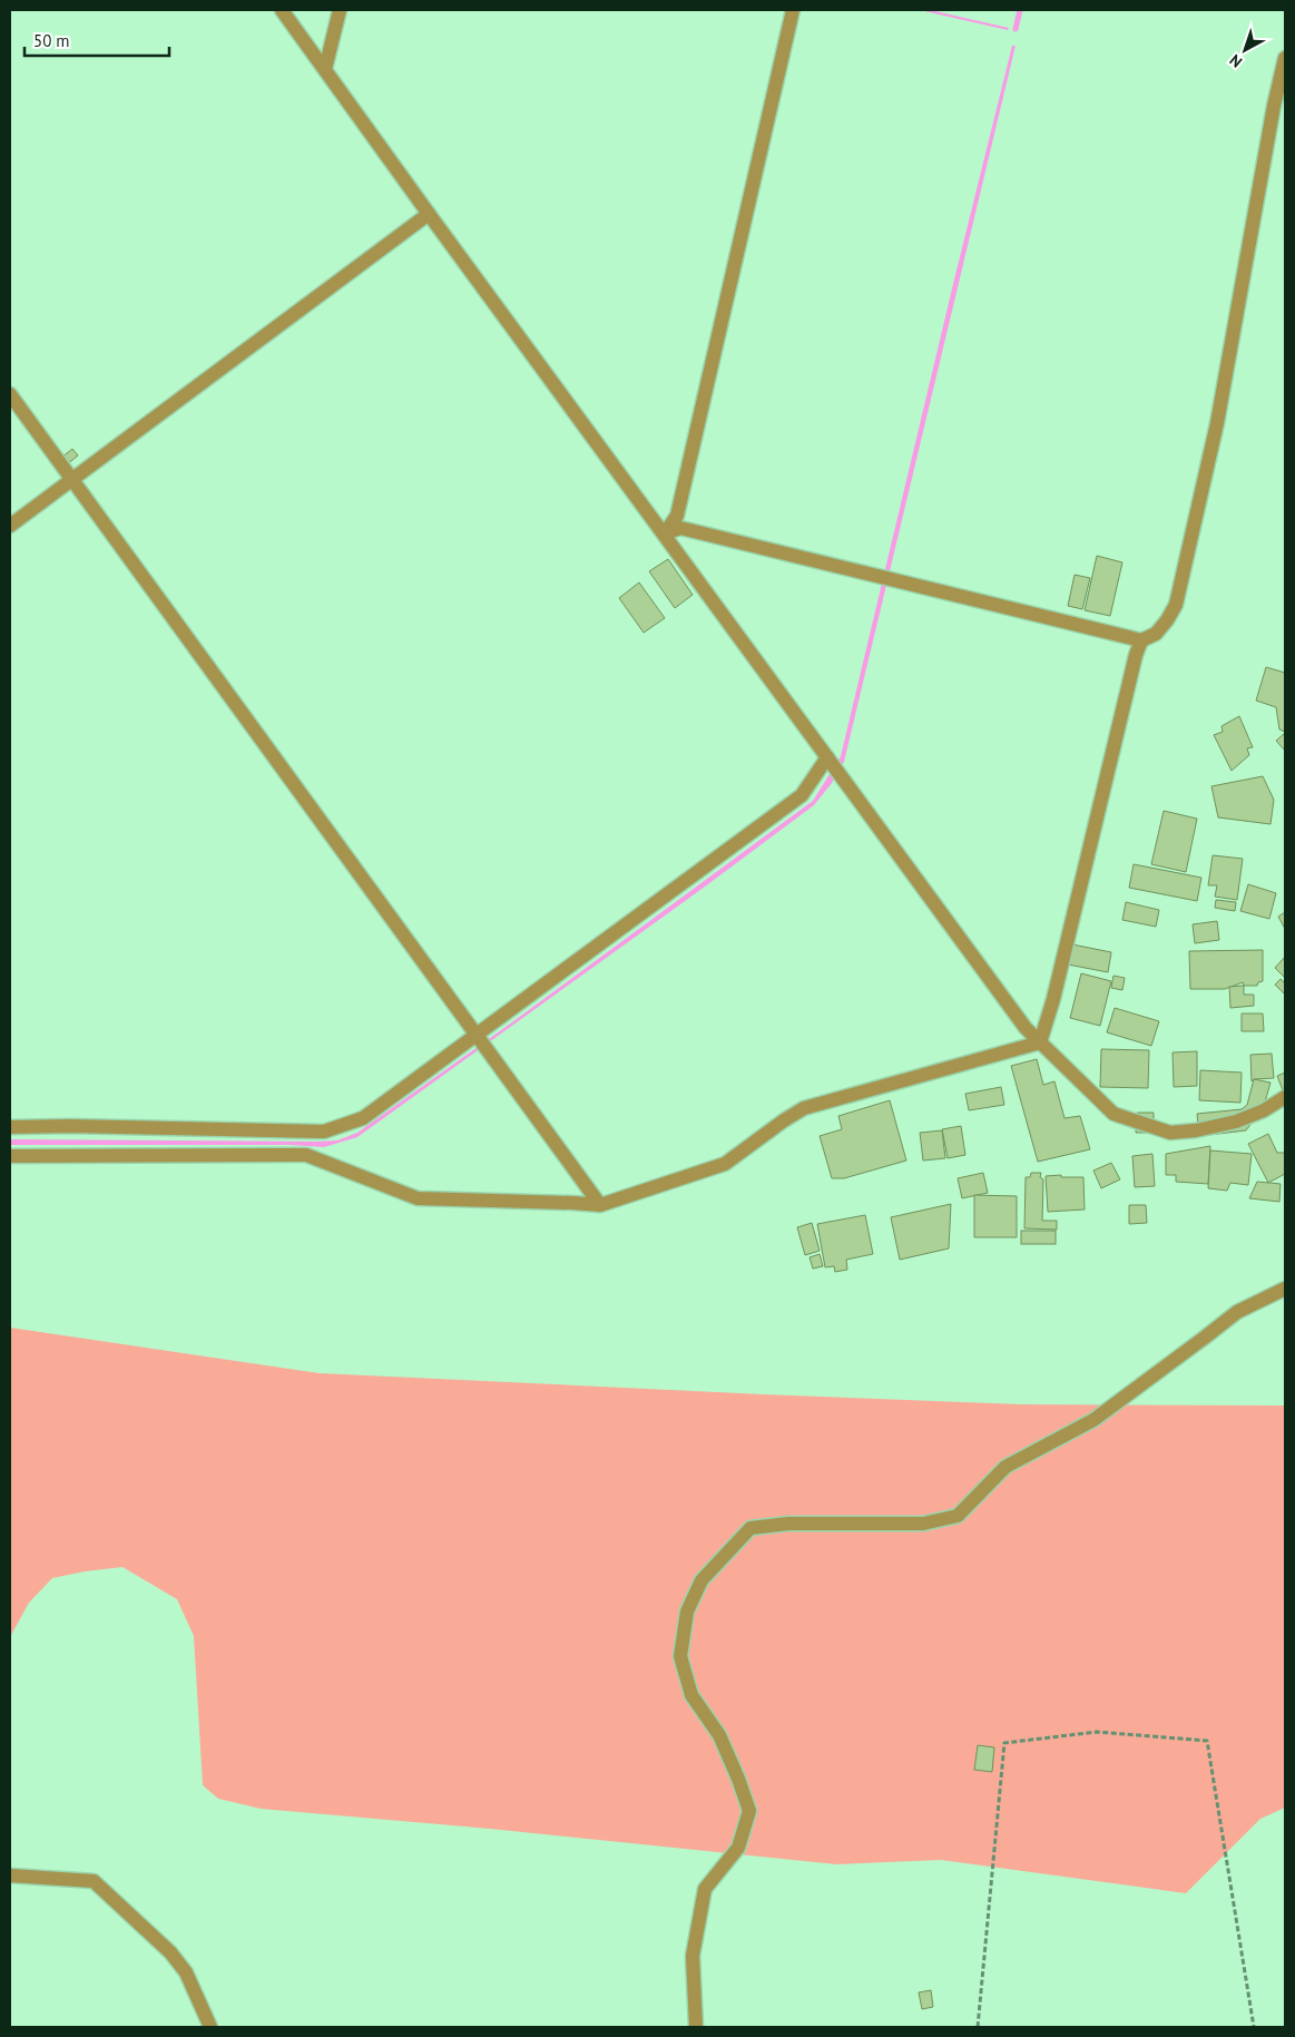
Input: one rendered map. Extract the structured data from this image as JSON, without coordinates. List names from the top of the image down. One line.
{"scale_bar":"50 m","north":"bottom left"}
